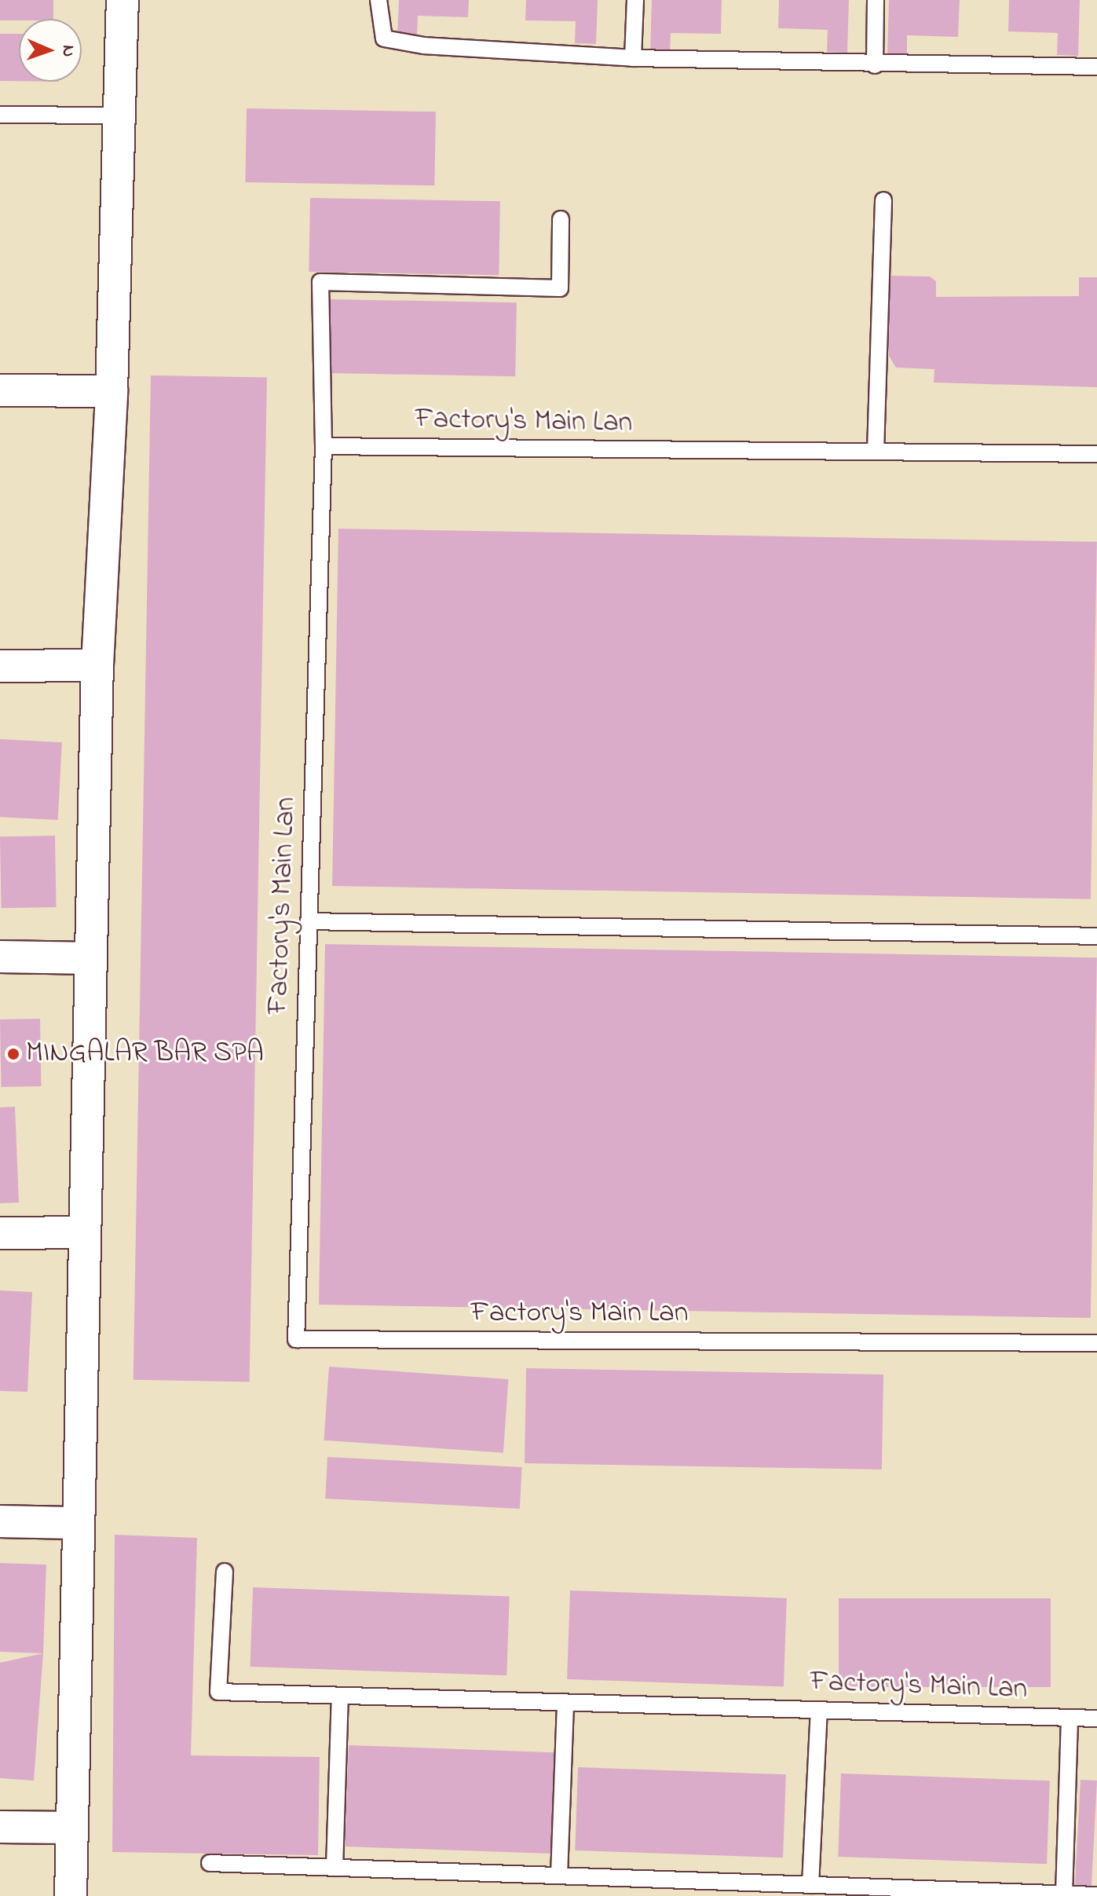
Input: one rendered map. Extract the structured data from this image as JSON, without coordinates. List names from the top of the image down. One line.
{"streets":{"lane":["Factory's Main Lan"]},"places":["MINGALAR BAR SPA"],"north":"right"}
